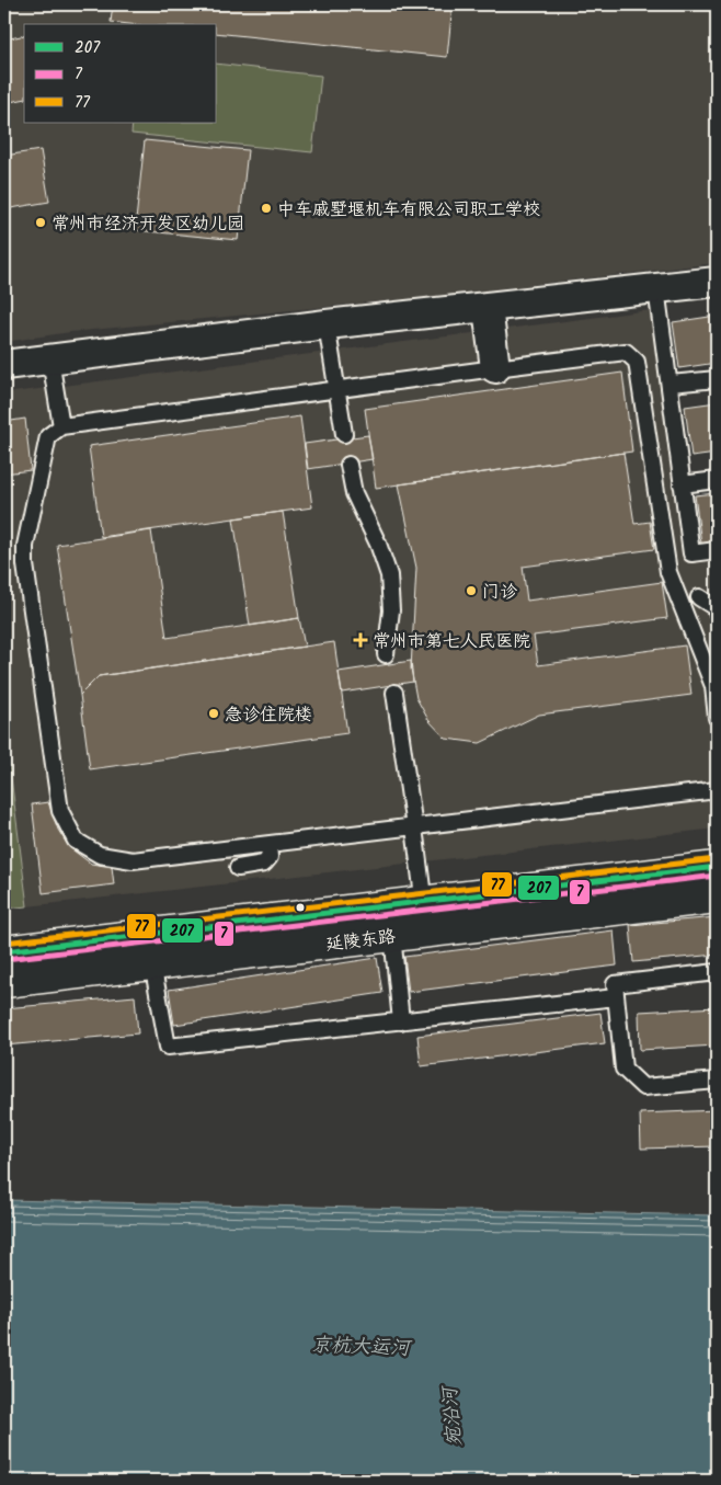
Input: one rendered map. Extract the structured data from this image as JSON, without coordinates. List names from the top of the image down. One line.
{"streets":{"main road":["延陵东路"]},"water":["京杭大运河","宛沿河"],"places":{"other":["中车戚墅堰机车有限公司职工学校","常州市经济开发区幼儿园","门诊","急诊住院楼"],"health":["常州市第七人民医院"]},"lines":["transit line 77","transit line 207","transit line 7"],"legend":["207","7","77"]}
